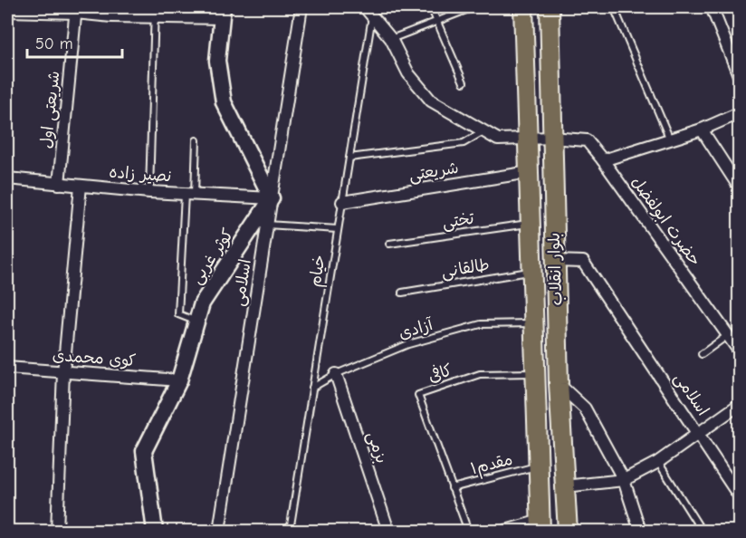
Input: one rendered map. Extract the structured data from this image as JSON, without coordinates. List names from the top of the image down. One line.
{"streets":{"main road":["بلوار انقلاب"],"street":["شریعتی اول","شریعتی","نصیر زاده","حضرت ابولفضل","کوثر غربی","اسلامی","کوی محمدی","بزمی"],"lane":["تختی","طالقانی","خیام","آزادی","کافی","مقدم۱"]},"crossings":[["شریعتی اول","نصیر زاده"],["شریعتی","بلوار انقلاب"],["شریعتی","خیام"],["نصیر زاده","کوثر غربی"],["نصیر زاده","اسلامی"],["تختی","بلوار انقلاب"],["حضرت ابولفضل","بلوار انقلاب"],["کوثر غربی","اسلامی"],["کوثر غربی","کوی محمدی"],["طالقانی","بلوار انقلاب"],["بلوار انقلاب","اسلامی"],["بلوار انقلاب","آزادی"],["بلوار انقلاب","کافی"],["بلوار انقلاب","مقدم۱"],["خیام","آزادی"],["آزادی","بزمی"],["کافی","مقدم۱"]],"scale_bar":"50 m"}
